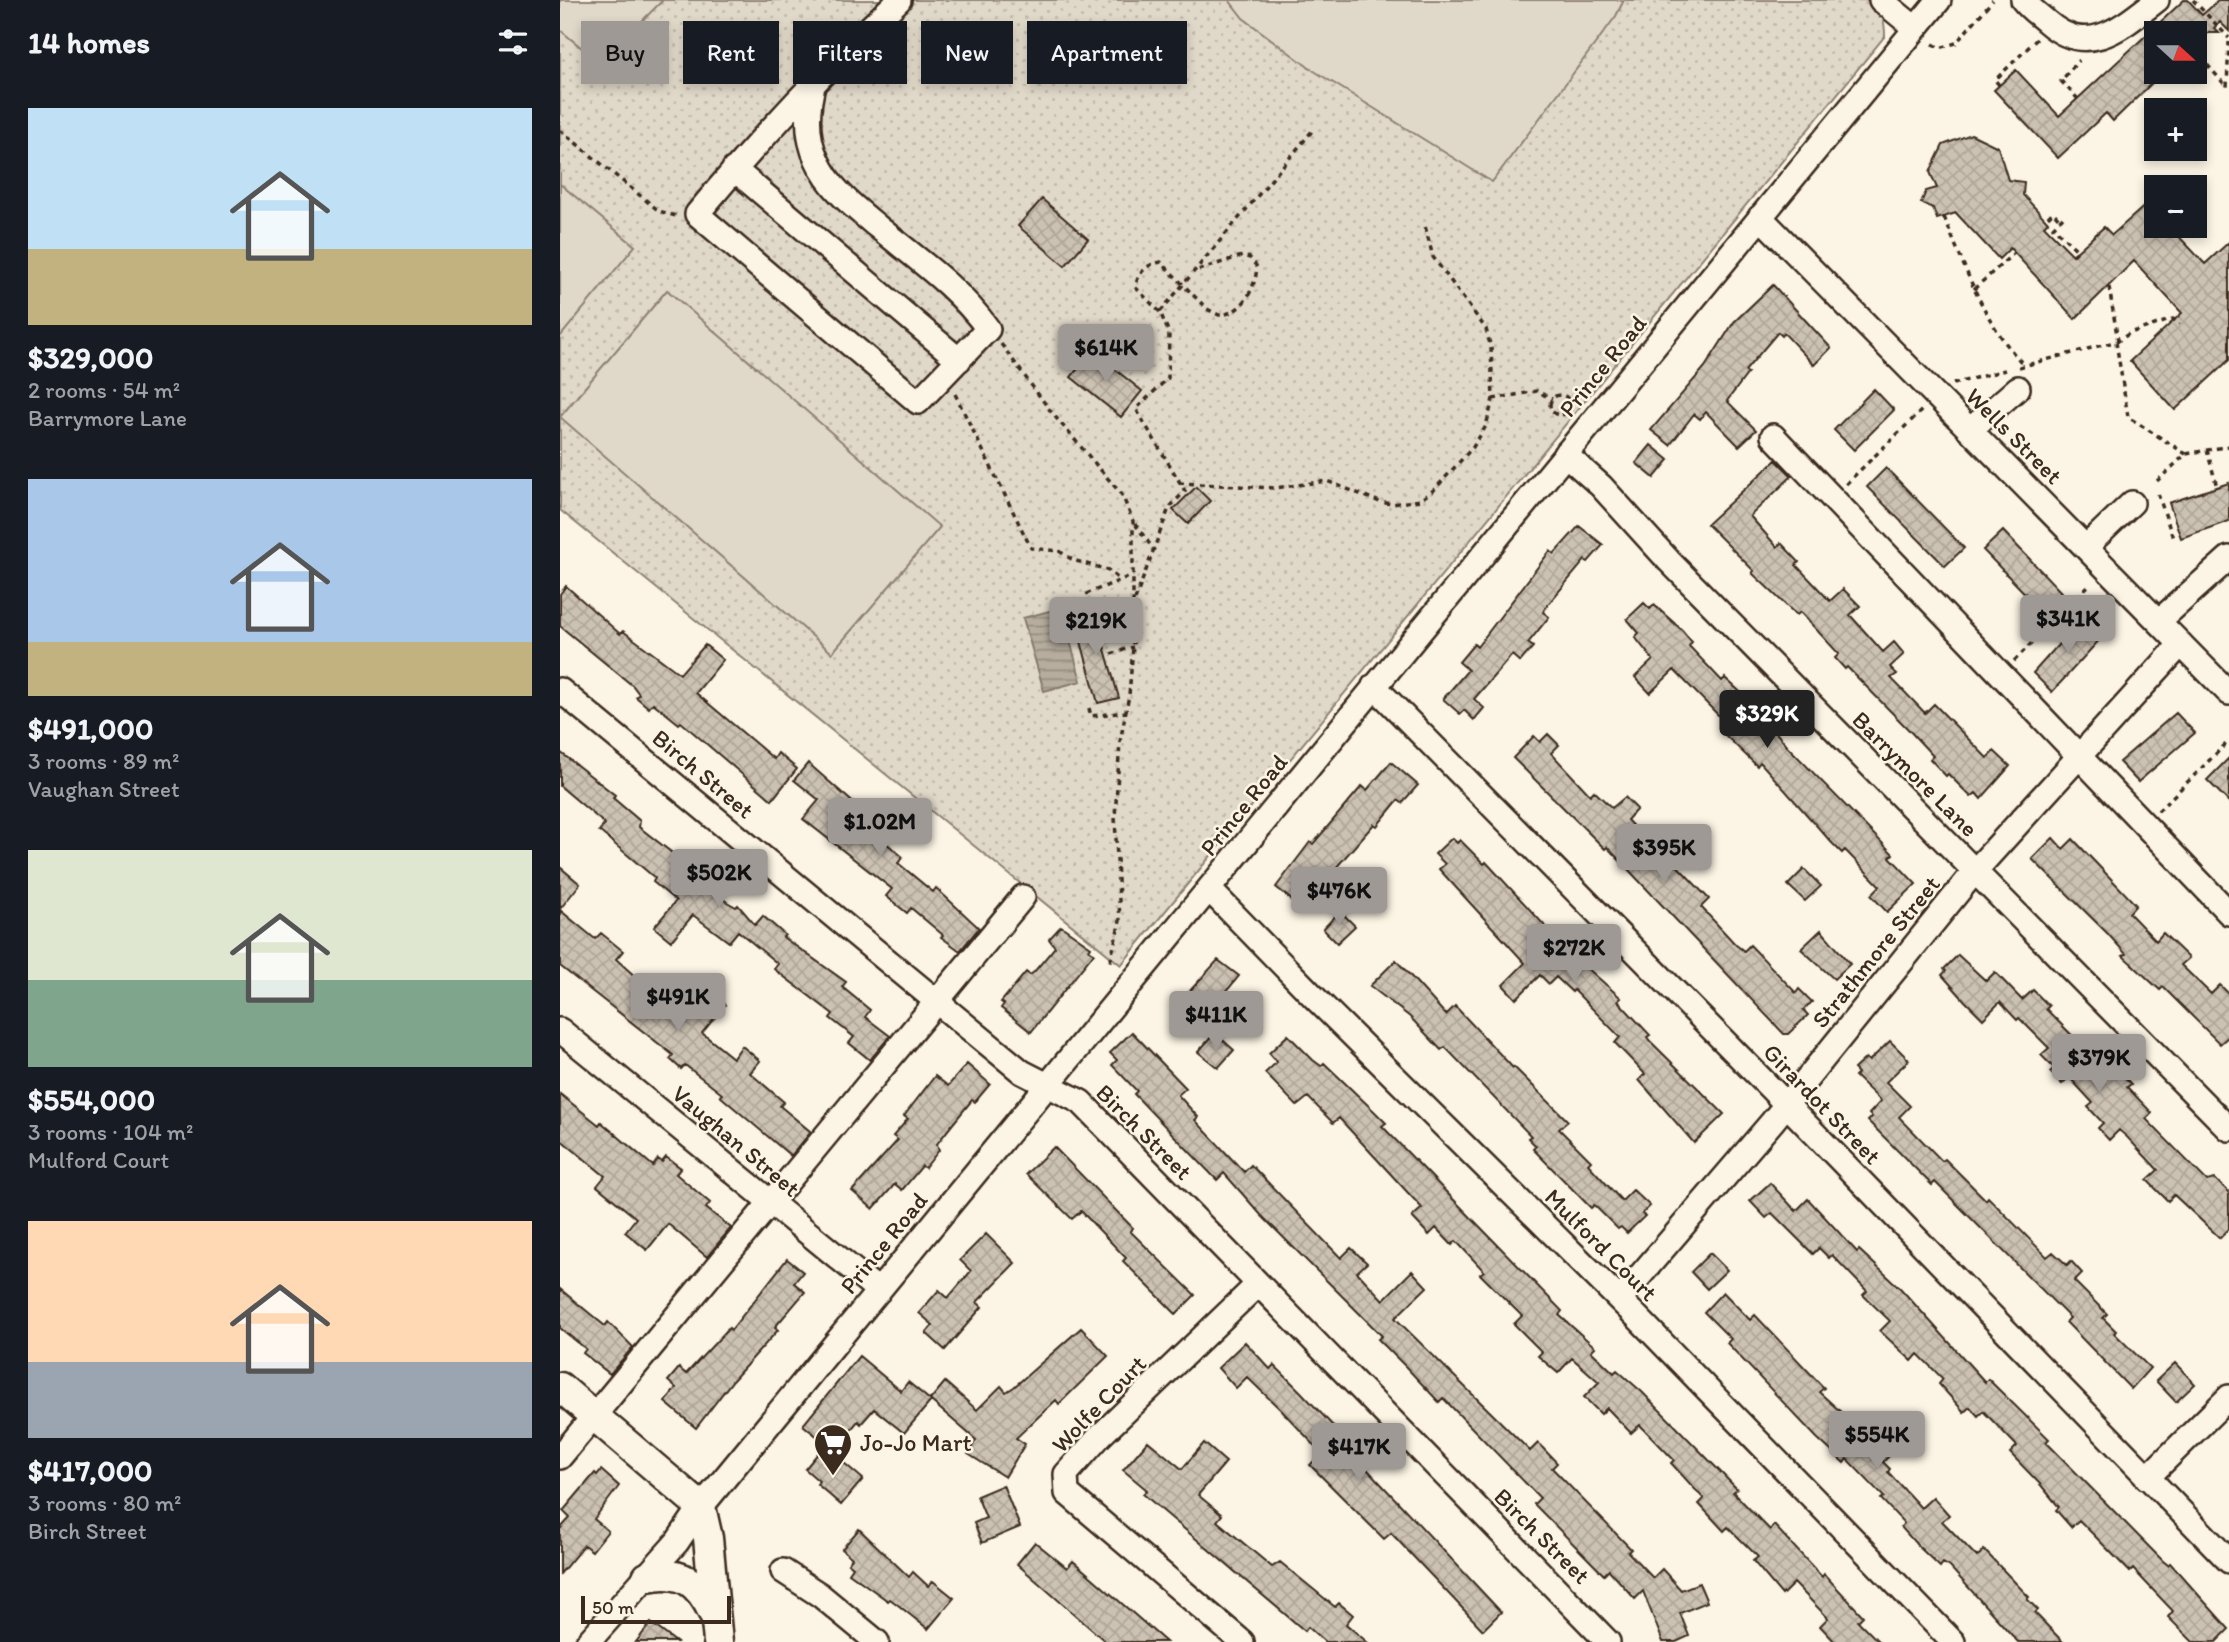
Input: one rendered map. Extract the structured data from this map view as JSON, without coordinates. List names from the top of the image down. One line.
{"streets":{"street":["Prince Road","Wells Street","Birch Street","Barrymore Lane","Strathmore Street","Girardot Street","Vaughan Street","Mulford Court","Wolfe Court"]},"crossings":[["Prince Road","Wells Street"],["Prince Road","Birch Street"],["Prince Road","Barrymore Lane"],["Prince Road","Girardot Street"],["Prince Road","Vaughan Street"],["Prince Road","Mulford Court"],["Wells Street","Strathmore Street"],["Birch Street","Wolfe Court"],["Barrymore Lane","Strathmore Street"],["Strathmore Street","Girardot Street"],["Strathmore Street","Mulford Court"]],"places":{"supermarket":["Jo-Jo Mart"]},"scale_bar":"50 m","north":"right","page":{"heading":"14 homes","map_buttons":["+","−"],"chip":["Buy","Rent","Filters","New","Apartment"],"list":[{"name":"$329,000","note":"2 rooms · 54 m² · Barrymore Lane"},{"name":"$491,000","note":"3 rooms · 89 m² · Vaughan Street"},{"name":"$554,000","note":"3 rooms · 104 m² · Mulford Court"},{"name":"$417,000","note":"3 rooms · 80 m² · Birch Street"}],"price":["$614K","$341K","$219K","$329K","$1.02M","$395K","$502K","$476K","$272K","$491K","$411K","$379K","$554K","$417K"],"scale":"50 m"}}
